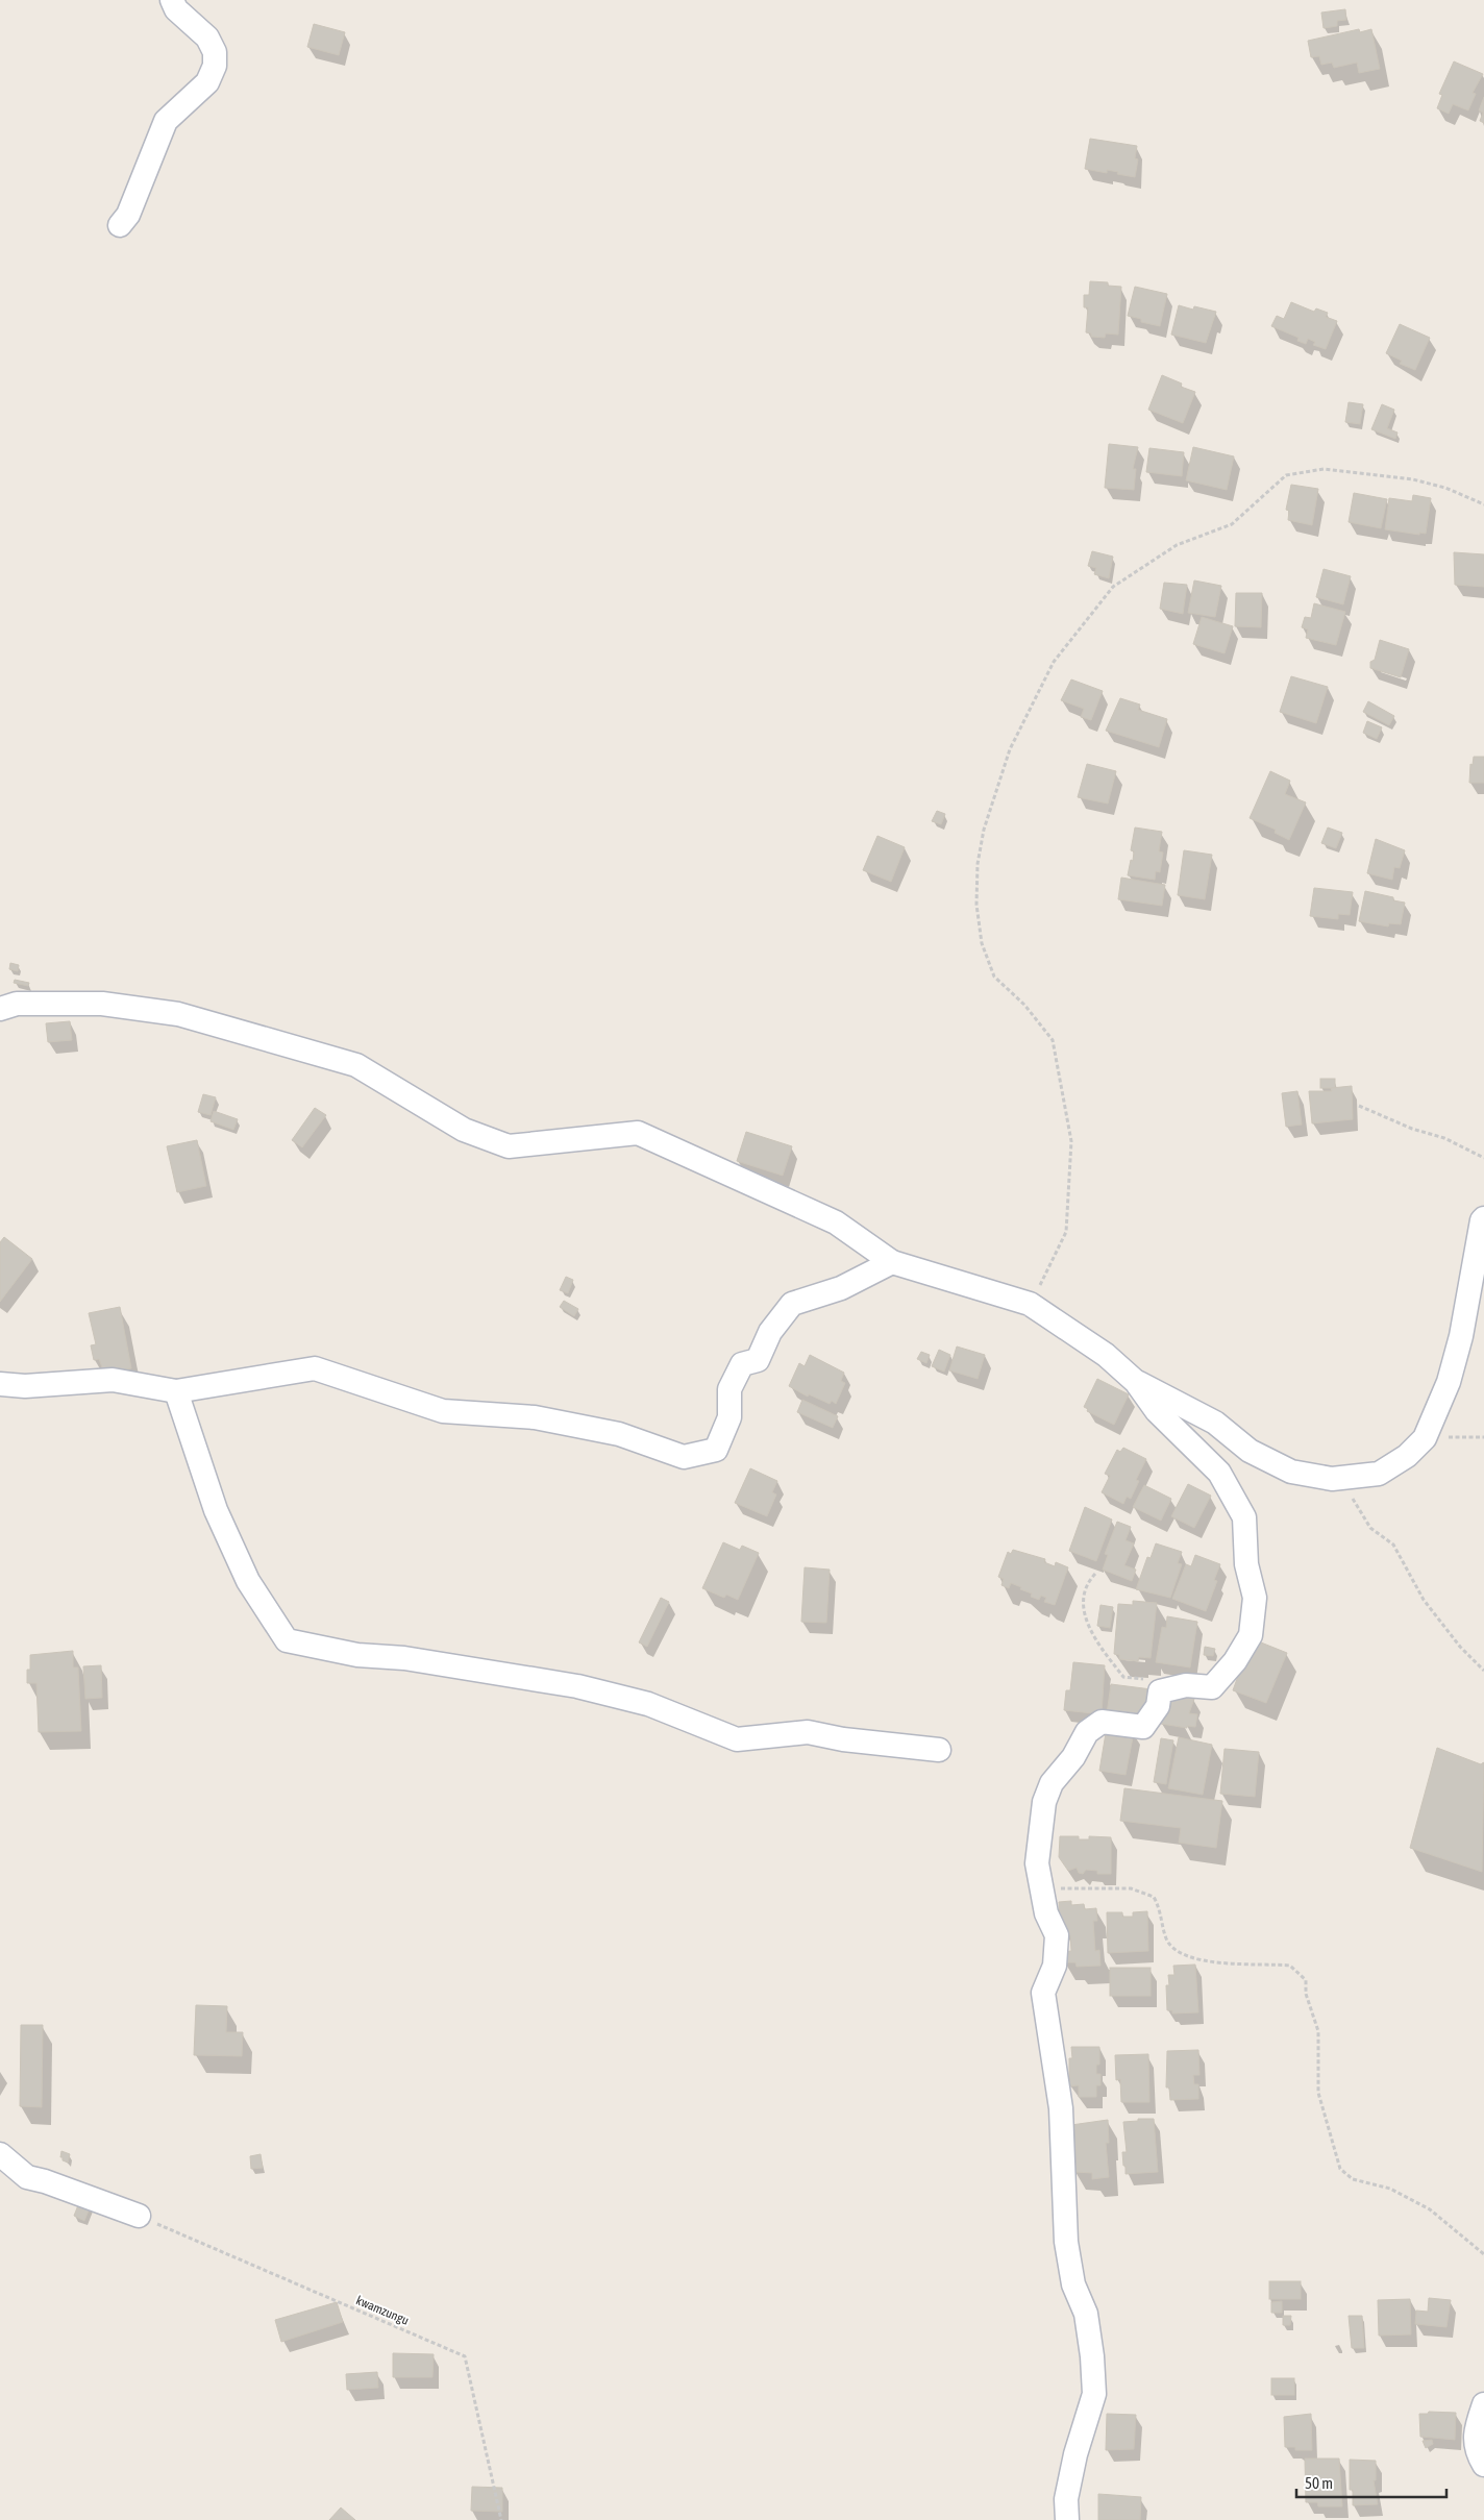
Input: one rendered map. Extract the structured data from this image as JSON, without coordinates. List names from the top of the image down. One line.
{"streets":{"path":["kwamzungu"]},"scale_bar":"50 m"}
